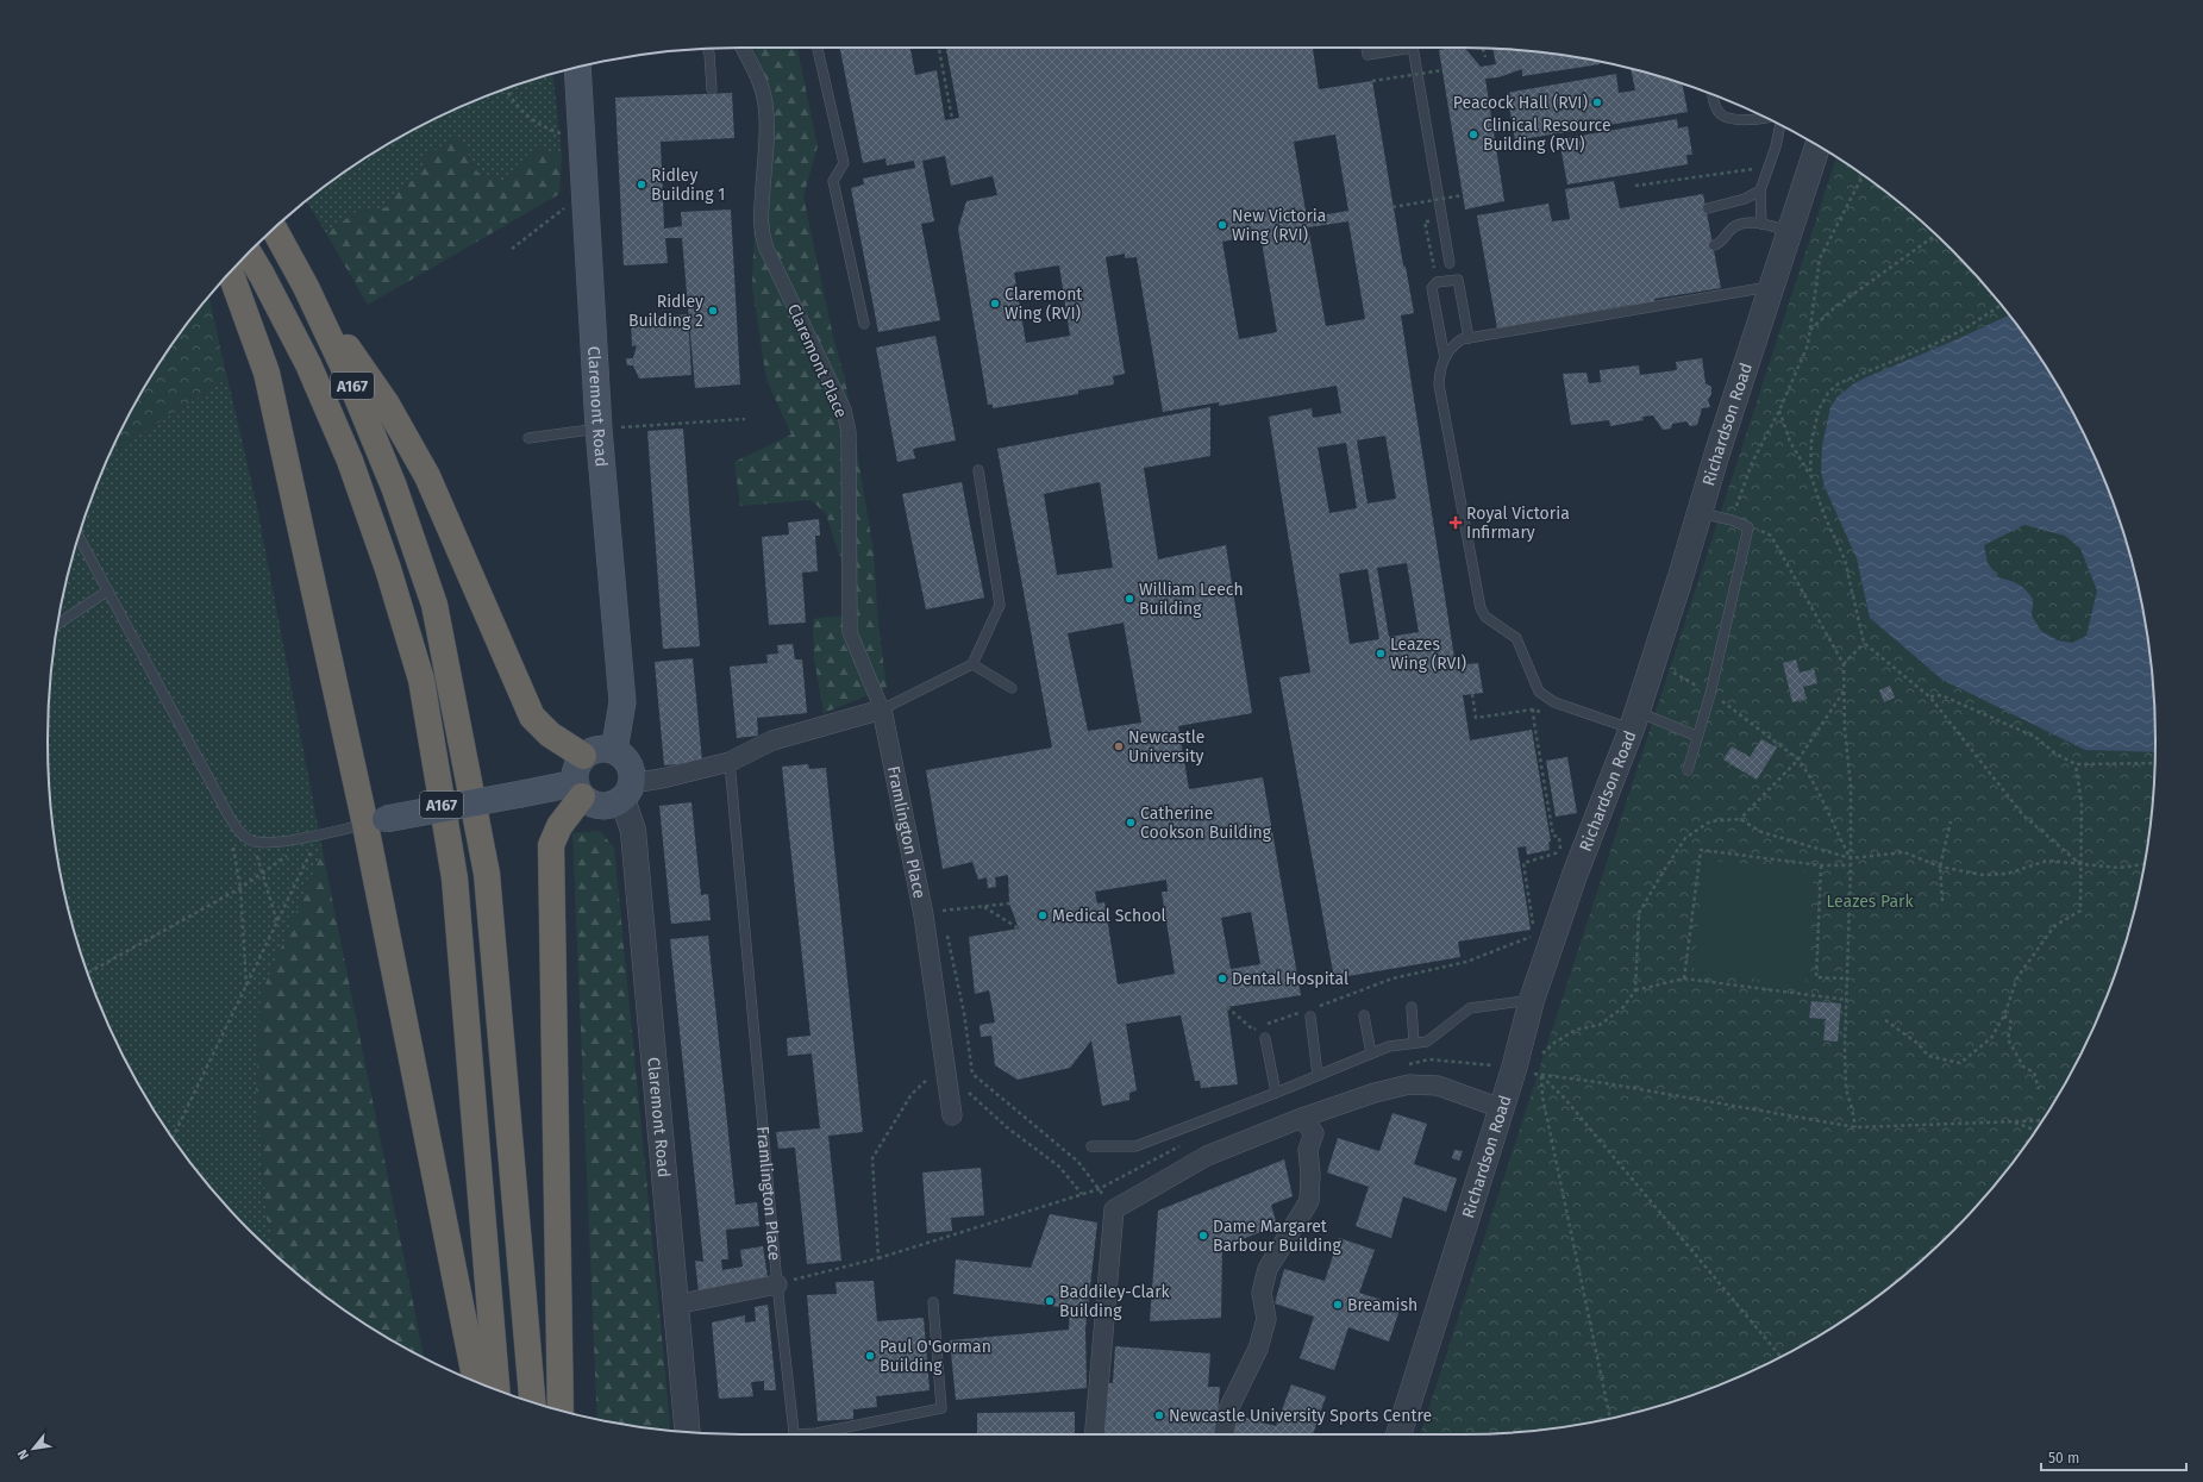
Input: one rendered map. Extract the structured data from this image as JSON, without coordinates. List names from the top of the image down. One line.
{"streets":{"highway":["A167"],"main road":["Claremont Road"],"street":["Claremont Place","Richardson Road","Framlington Place"]},"crossings":[["Claremont Place","Framlington Place"]],"parks":["Leazes Park"],"places":{"other":["Peacock Hall (RVI)","Clinical Resource Building (RVI)","Ridley Building 1","New Victoria Wing (RVI)","Claremont Wing (RVI)","Ridley Building 2","William Leech Building","Leazes Wing (RVI)","Newcastle University","Catherine Cookson Building","Medical School","Dental Hospital","Dame Margaret Barbour Building","Baddiley-Clark Building","Breamish","Paul O'Gorman Building","Newcastle University Sports Centre"],"health":["Royal Victoria Infirmary"]},"scale_bar":"50 m","north":"bottom left"}
